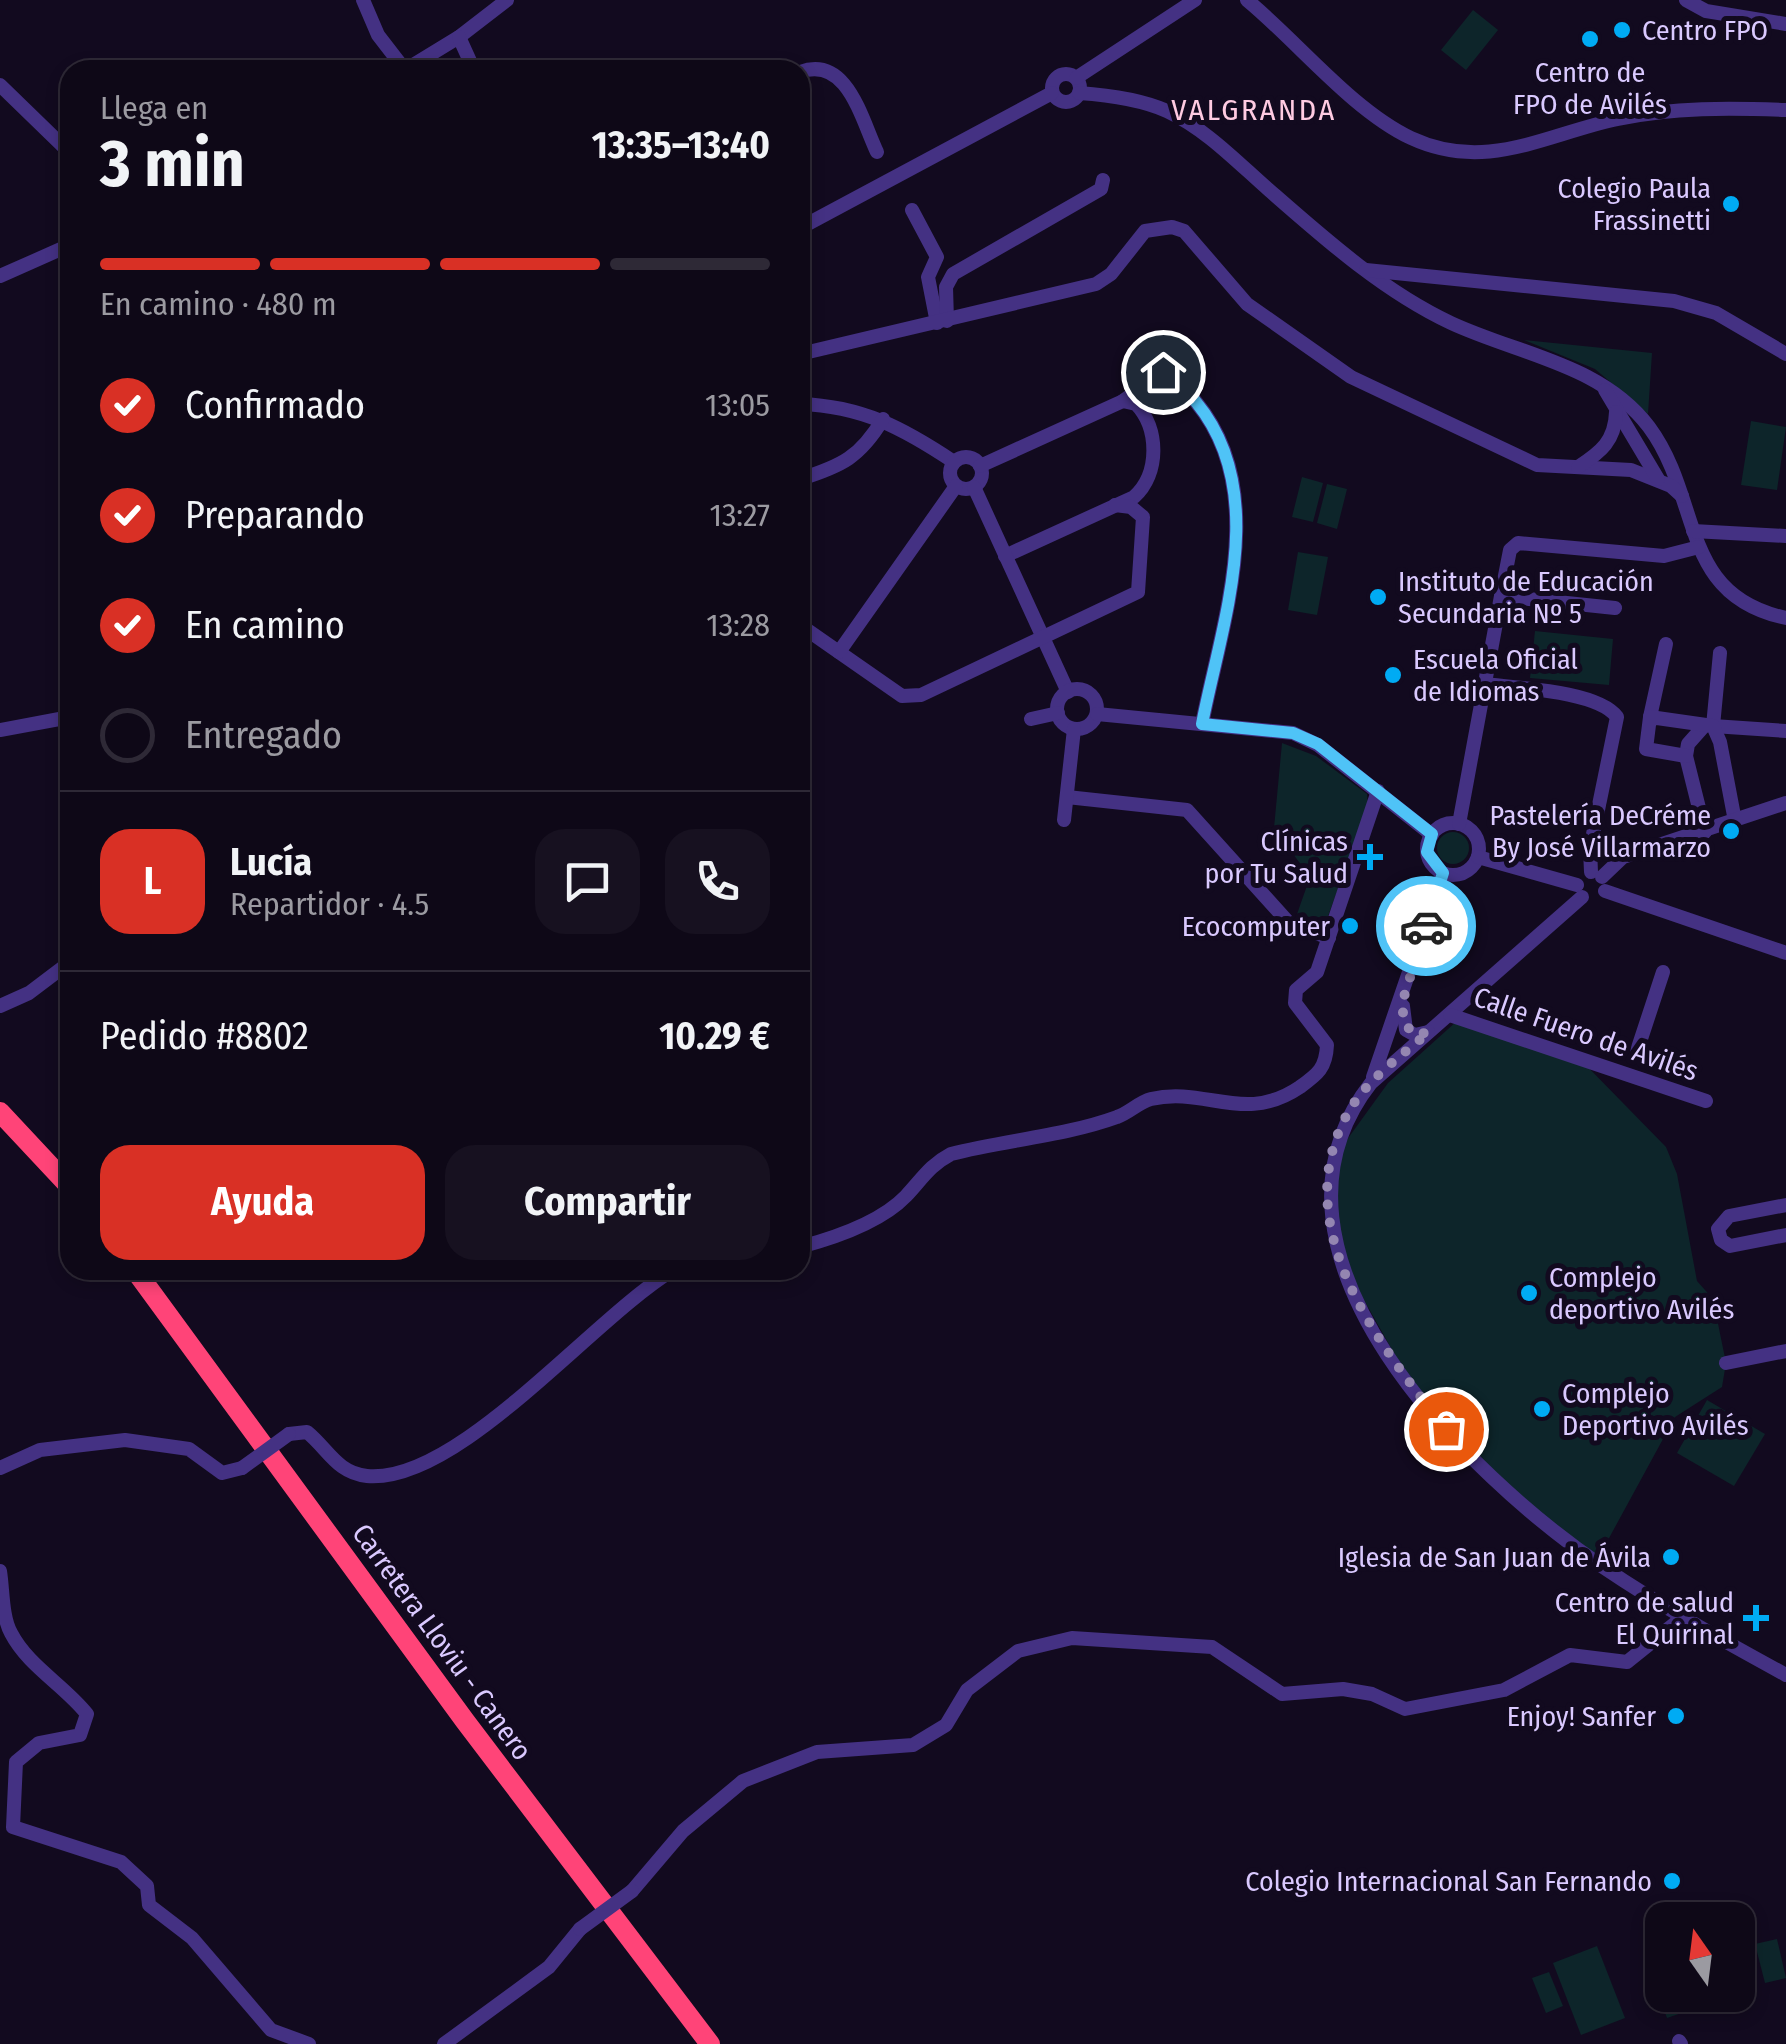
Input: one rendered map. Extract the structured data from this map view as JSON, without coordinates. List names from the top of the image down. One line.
{"streets":{"highway":["Carretera Lloviu - Canero"],"street":["Calle Fuero de Avilés"]},"districts":["VALGRANDA"],"places":{"other":["Centro FPO","Centro de FPO de Avilés","Colegio Paula Frassinetti","Instituto de Educación Secundaria Nº 5","Escuela Oficial de Idiomas","Pastelería DeCréme By José Villarmarzo","Ecocomputer","Complejo deportivo Avilés","Complejo Deportivo Avilés","Iglesia de San Juan de Ávila","Enjoy! Sanfer","Colegio Internacional San Fernando"],"health":["Clínicas por Tu Salud","Centro de salud El Quirinal"]},"north":"top","page":{"heading":["3 min","Llega en","13:35–13:40"],"panel":["Lucía","Repartidor · 4.5","Pedido #8802","10.29 €"],"bar":"En camino · 480 m","list":[["Confirmado","13:05"],["Preparando","13:27"],["En camino","13:28"],"Entregado"],"round":"L","buttons":["Ayuda","Compartir"]}}
